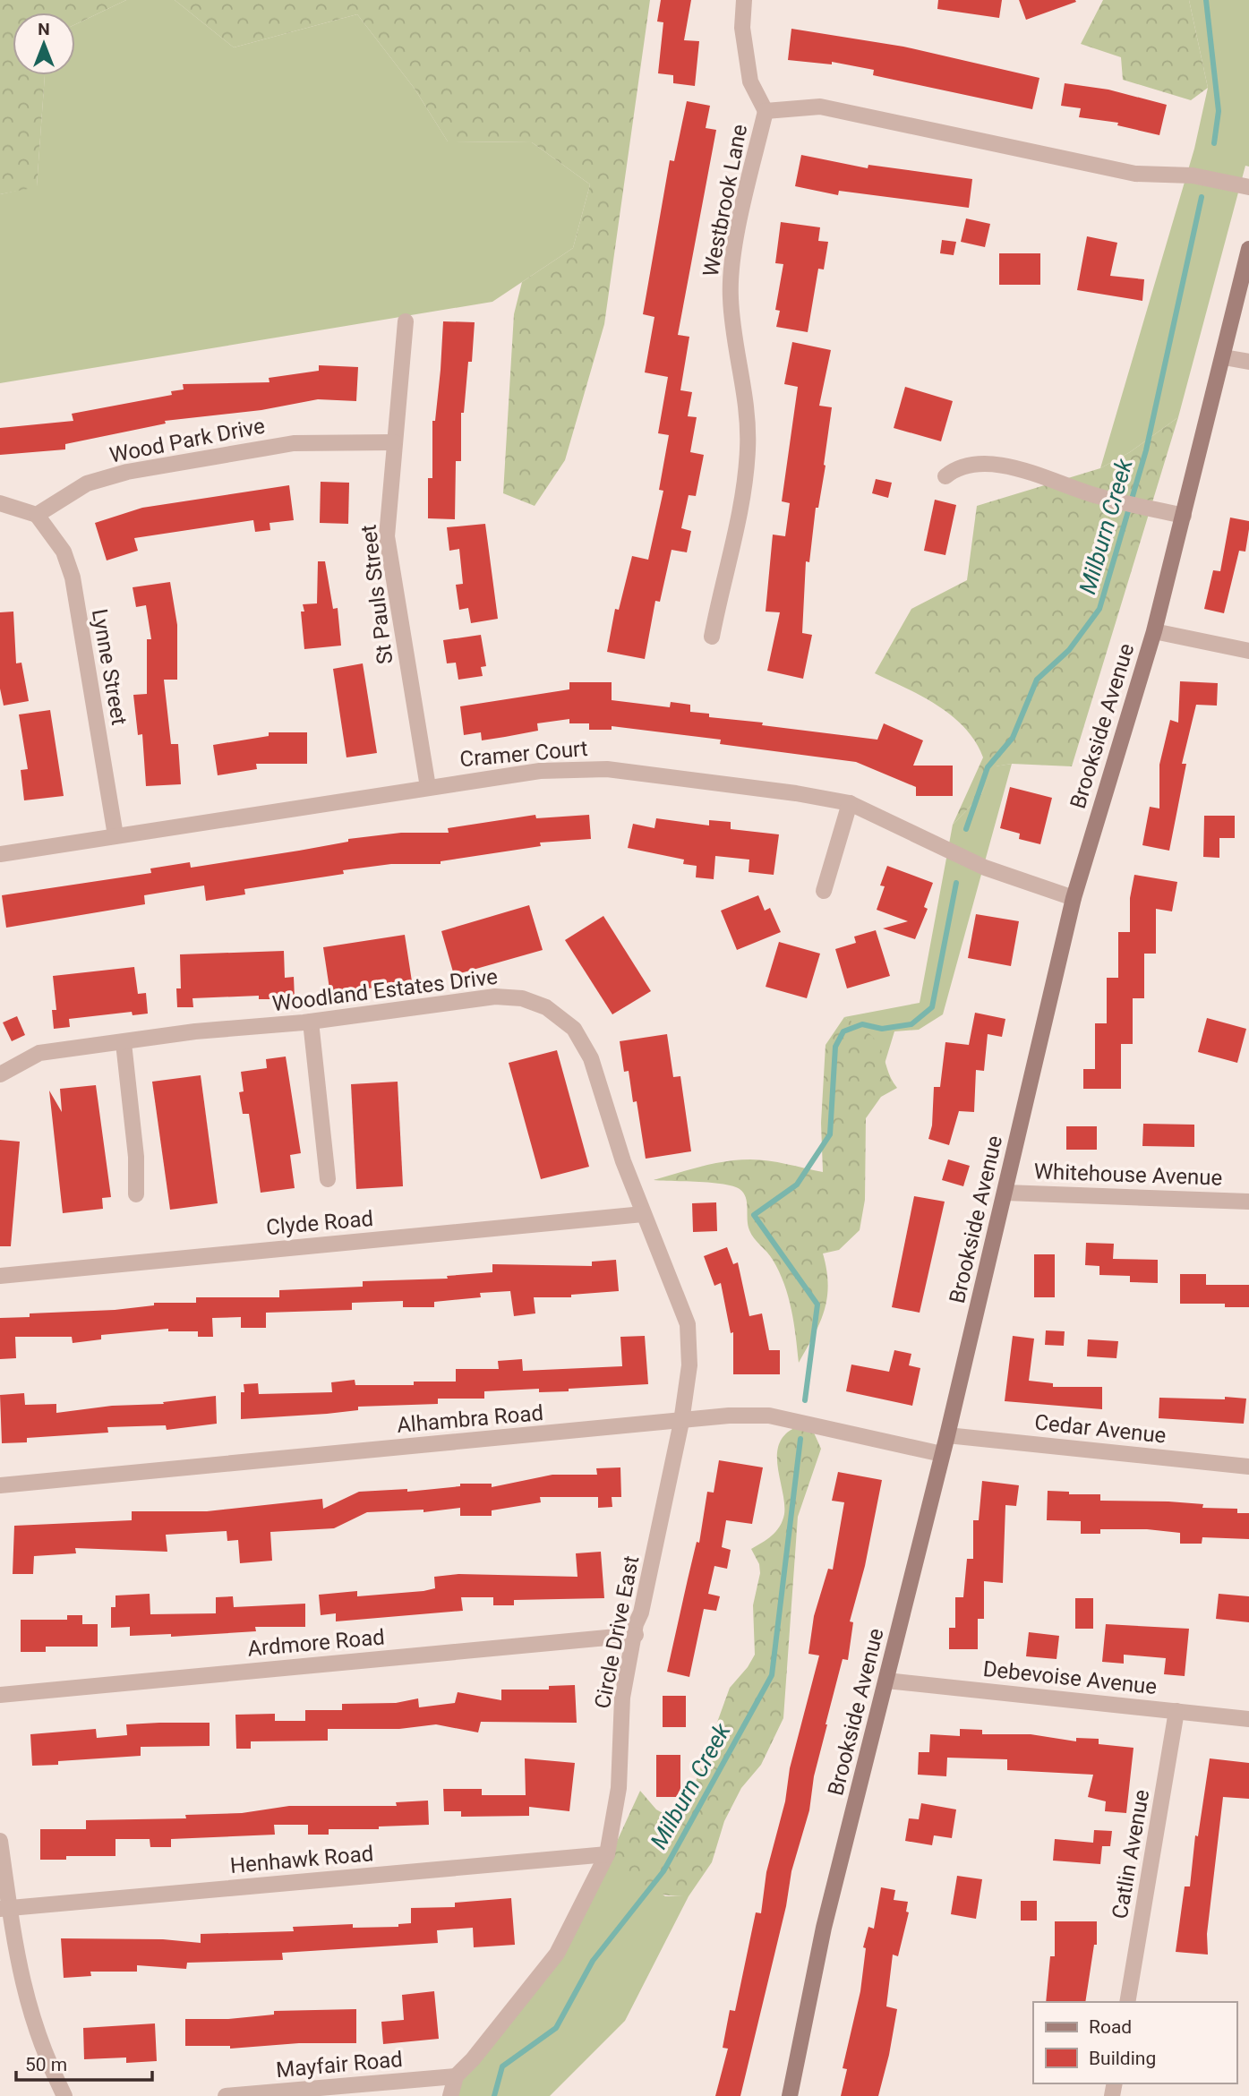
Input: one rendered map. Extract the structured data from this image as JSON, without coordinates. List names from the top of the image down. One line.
{"streets":{"main road":["Brookside Avenue"],"street":["Westbrook Lane","Wood Park Drive","St Pauls Street","Lynne Street","Cramer Court","Woodland Estates Drive","Whitehouse Avenue","Clyde Road","Alhambra Road","Cedar Avenue","Circle Drive East","Ardmore Road","Debevoise Avenue","Catlin Avenue","Henhawk Road","Mayfair Road"]},"crossings":[["Wood Park Drive","St Pauls Street"],["Wood Park Drive","Lynne Street"],["St Pauls Street","Cramer Court"],["Lynne Street","Cramer Court"],["Brookside Avenue","Cramer Court"],["Brookside Avenue","Whitehouse Avenue"],["Brookside Avenue","Alhambra Road"],["Brookside Avenue","Cedar Avenue"],["Brookside Avenue","Debevoise Avenue"],["Woodland Estates Drive","Clyde Road"],["Woodland Estates Drive","Circle Drive East"],["Clyde Road","Circle Drive East"],["Alhambra Road","Circle Drive East"],["Circle Drive East","Ardmore Road"],["Circle Drive East","Henhawk Road"],["Circle Drive East","Mayfair Road"],["Debevoise Avenue","Catlin Avenue"]],"water":["Milburn Creek"],"legend":["Road","Building"],"scale_bar":"50 m","north":"top"}
